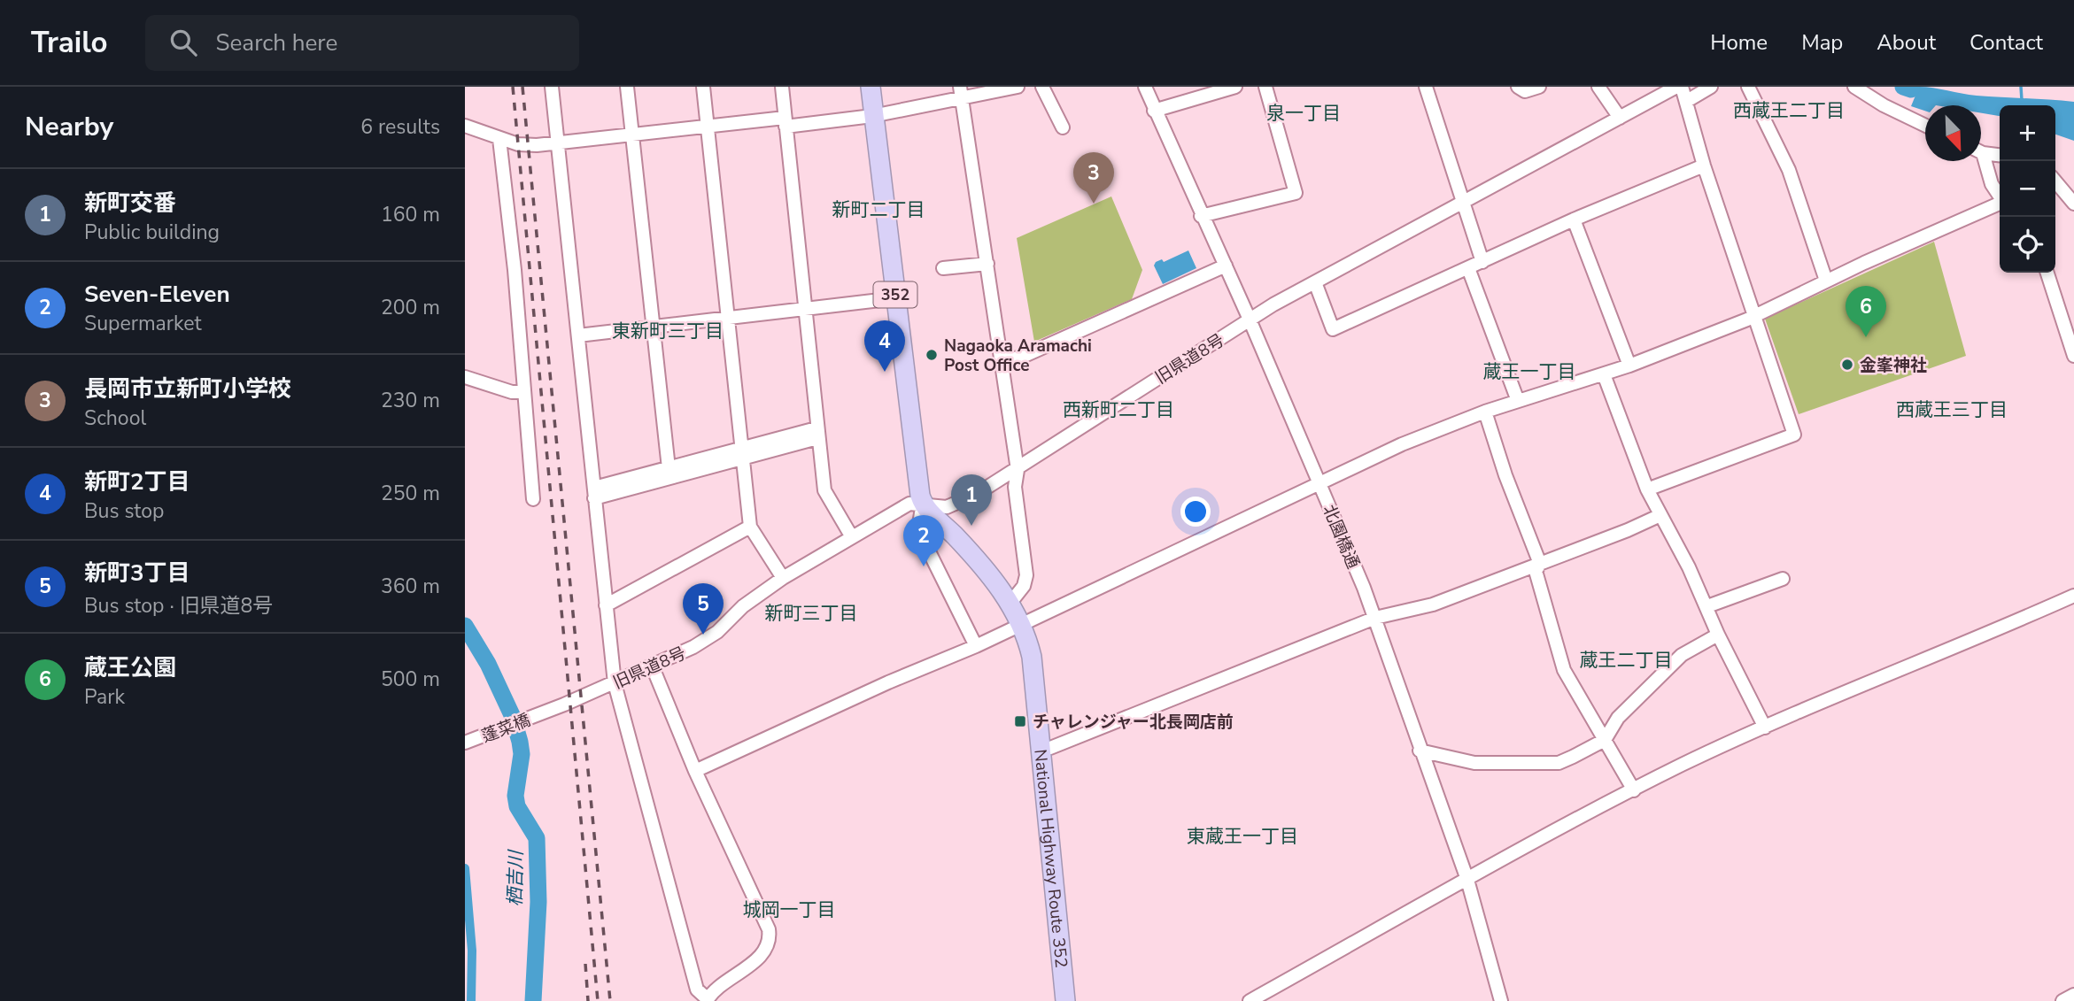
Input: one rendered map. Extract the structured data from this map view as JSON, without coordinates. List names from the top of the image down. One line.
{"streets":{"highway":["352","National Highway Route 352"],"street":["旧県道8号","北園橋通","蓬菜橋"]},"crossings":[["352","旧県道8号"],["352","National Highway Route 352"],["旧県道8号","北園橋通"],["旧県道8号","蓬菜橋"],["旧県道8号","National Highway Route 352"]],"districts":["西蔵王二丁目","泉一丁目","新町二丁目","東新町三丁目","蔵王一丁目","西新町二丁目","西蔵王三丁目","新町三丁目","蔵王二丁目","東蔵王一丁目","城岡一丁目"],"water":["栖吉川"],"places":{"other":["Nagaoka Aramachi Post Office","金峯神社"],"transit":["チャレンジャー北長岡店前"]},"north":"bottom right","page":{"header":"Trailo","search":"Search here","nav":["Home","Map","About","Contact"],"heading":["Nearby","6 results"],"map_buttons":["+","−"],"pins":["3","6","4","1","2","5"],"list":[{"mark":"1","name":"新町交番","note":"Public building","value":"160 m"},{"mark":"2","name":"Seven-Eleven","note":"Supermarket","value":"200 m"},{"mark":"3","name":"長岡市立新町小学校","note":"School","value":"230 m"},{"mark":"4","name":"新町2丁目","note":"Bus stop","value":"250 m"},{"mark":"5","name":"新町3丁目","note":"Bus stop · 旧県道8号","value":"360 m"},{"mark":"6","name":"蔵王公園","note":"Park","value":"500 m"}]}}
